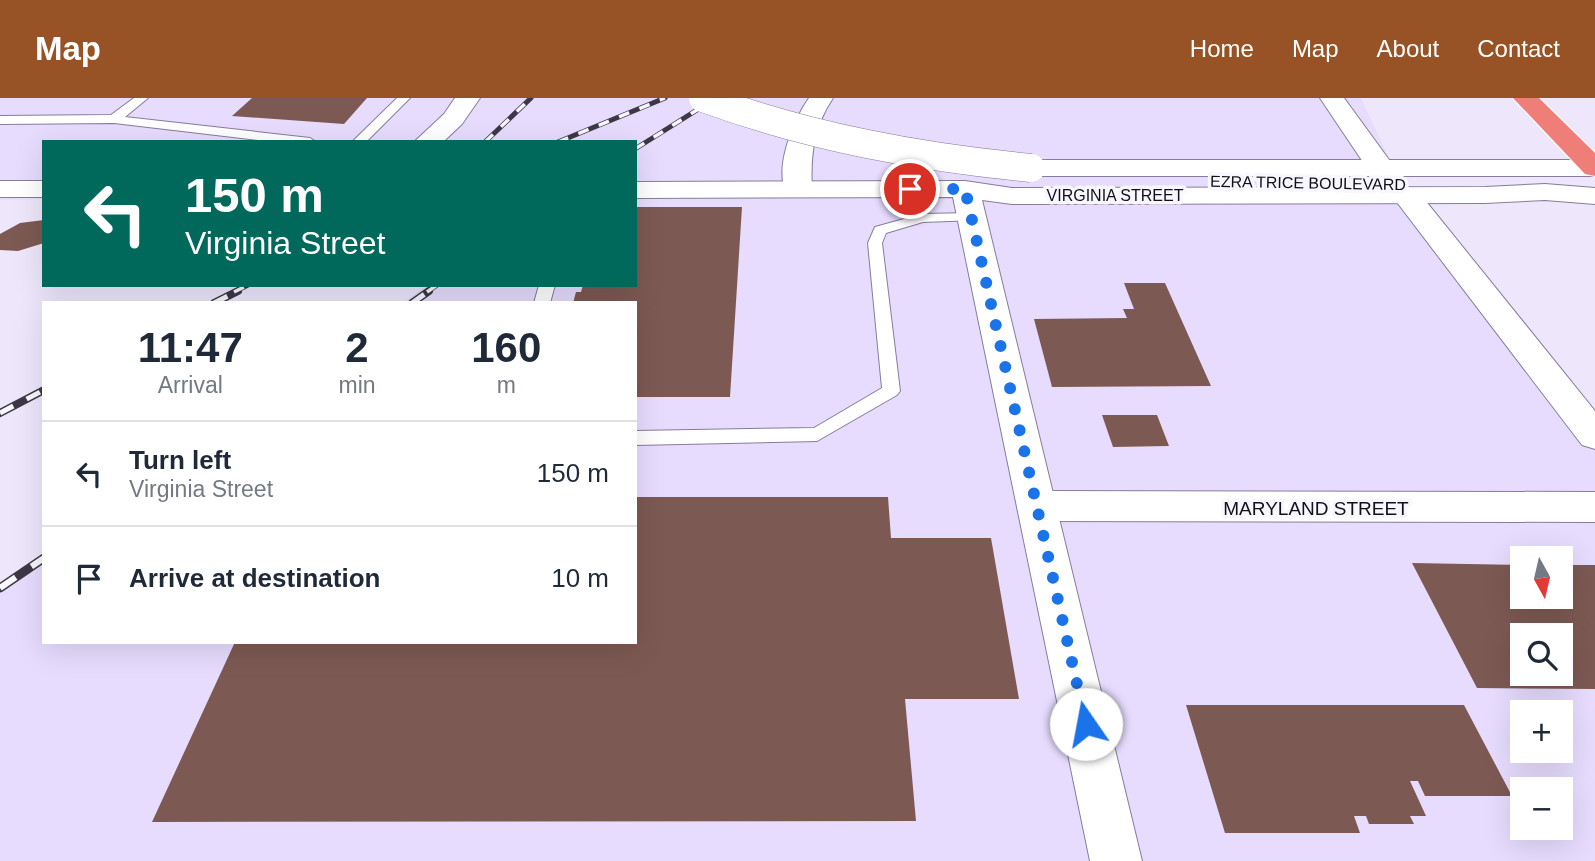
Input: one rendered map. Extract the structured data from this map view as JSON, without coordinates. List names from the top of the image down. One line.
{"streets":{"street":["EZRA TRICE BOULEVARD","VIRGINIA STREET","MARYLAND STREET"]},"crossings":[["EZRA TRICE BOULEVARD","VIRGINIA STREET"]],"north":"bottom","page":{"header":"Map","nav":["Home","Map","About","Contact"],"turn":["150 m","Virginia Street"],"eta":["11:47","Arrival","2","min","160","m"],"list":[{"name":"Turn left","note":"Virginia Street","value":"150 m"},{"name":"Arrive at destination","value":"10 m"}],"map_buttons":["+","−"]}}
